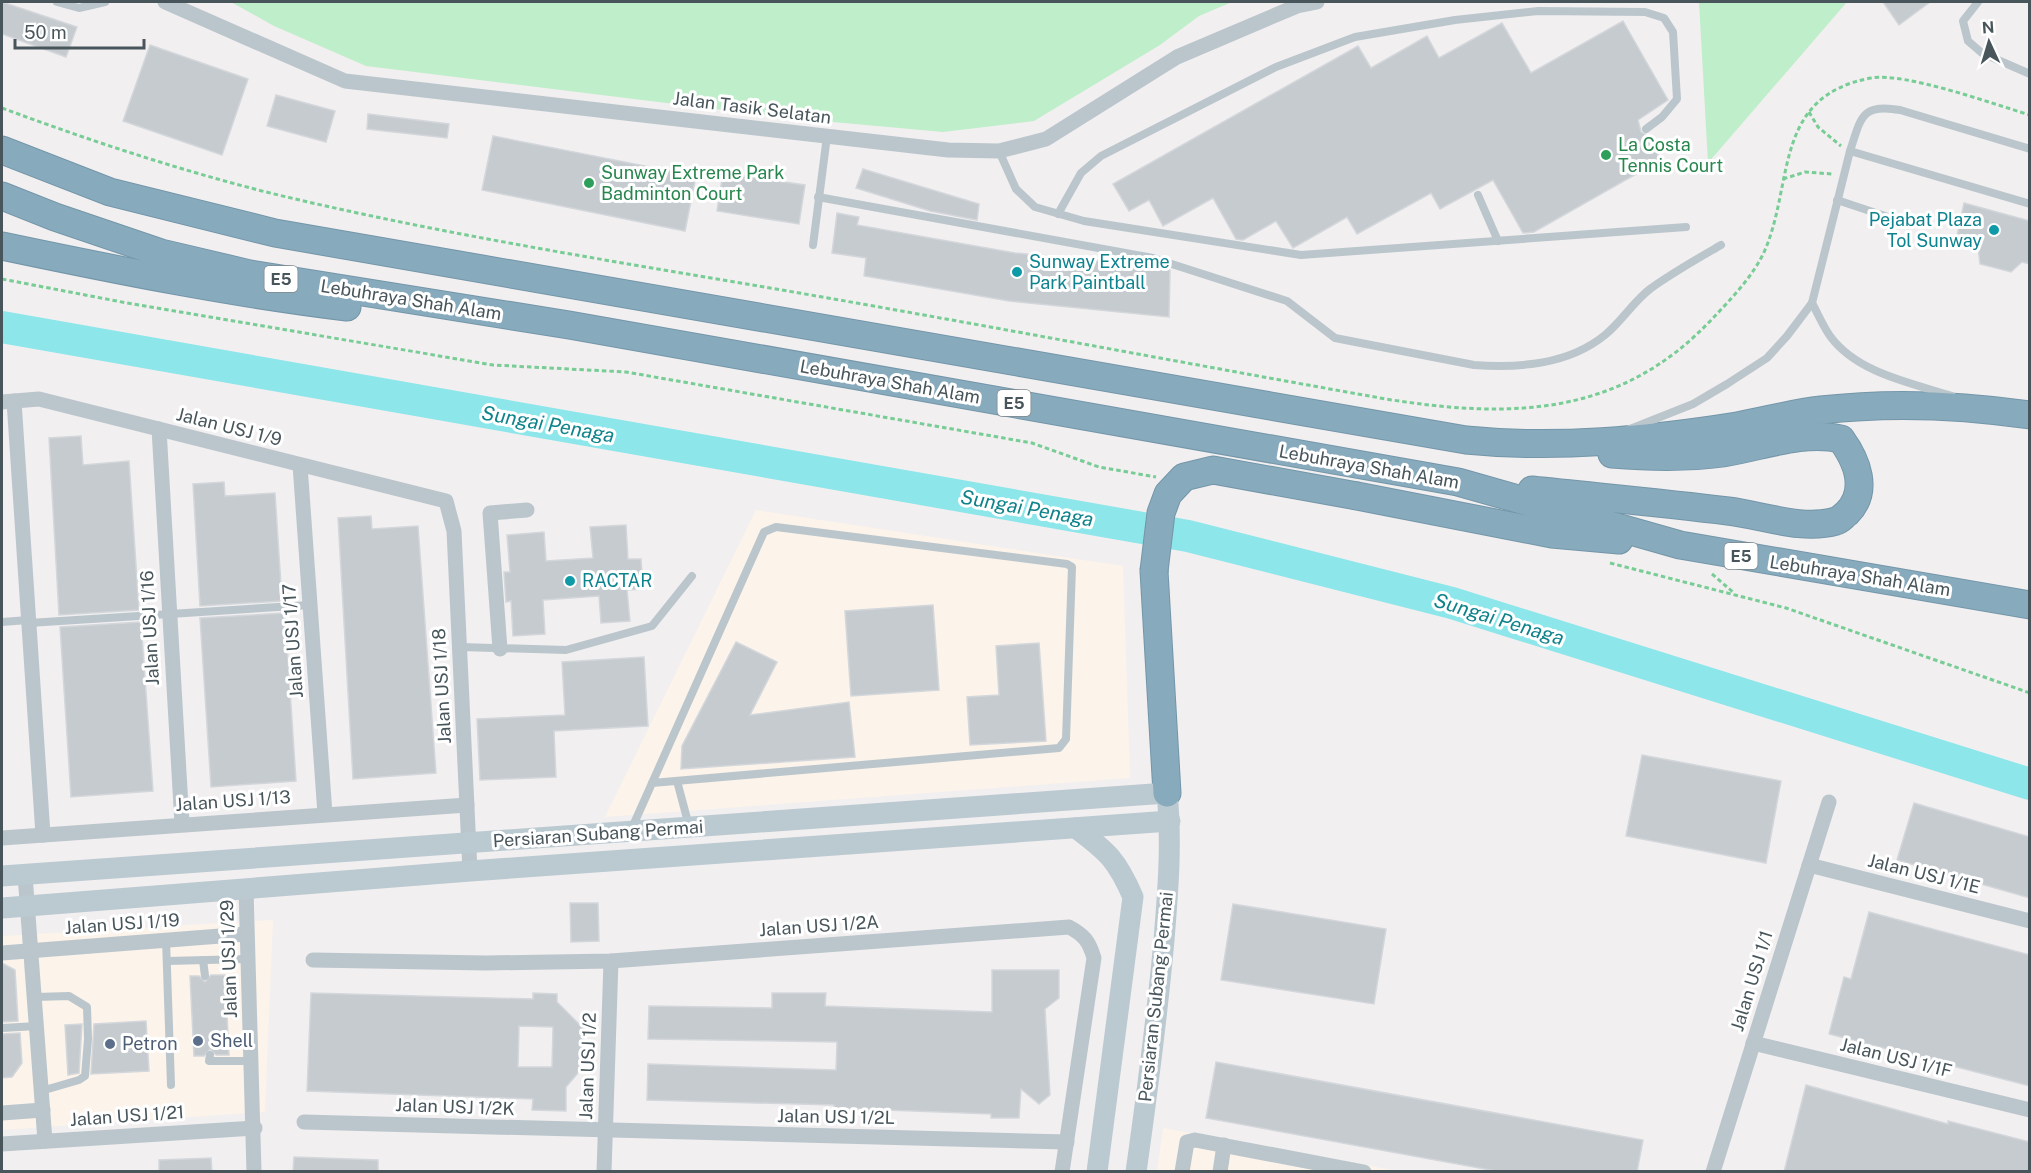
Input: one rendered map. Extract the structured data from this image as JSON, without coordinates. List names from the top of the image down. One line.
{"streets":{"highway":["E5","Lebuhraya Shah Alam"],"main road":["Persiaran Subang Permai"],"street":["Jalan Tasik Selatan","Jalan USJ 1/9","Jalan USJ 1/16","Jalan USJ 1/17","Jalan USJ 1/18","Jalan USJ 1/13","Jalan USJ 1/1E","Jalan USJ 1/19","Jalan USJ 1/2A","Jalan USJ 1/29","Jalan USJ 1/1","Jalan USJ 1/1F","Jalan USJ 1/2","Jalan USJ 1/2K","Jalan USJ 1/21","Jalan USJ 1/2L"]},"crossings":[["Jalan USJ 1/9","Jalan USJ 1/16"],["Jalan USJ 1/9","Jalan USJ 1/17"],["Jalan USJ 1/9","Jalan USJ 1/18"],["Jalan USJ 1/16","Jalan USJ 1/13"],["Jalan USJ 1/17","Jalan USJ 1/13"],["Jalan USJ 1/18","Jalan USJ 1/13"],["Jalan USJ 1/18","Persiaran Subang Permai"],["Persiaran Subang Permai","Jalan USJ 1/29"],["Jalan USJ 1/1E","Jalan USJ 1/1"],["Jalan USJ 1/19","Jalan USJ 1/29"],["Jalan USJ 1/2A","Jalan USJ 1/2"],["Jalan USJ 1/2A","Jalan USJ 1/2L"],["Jalan USJ 1/29","Jalan USJ 1/21"],["Jalan USJ 1/1","Jalan USJ 1/1F"],["Jalan USJ 1/2","Jalan USJ 1/2K"],["Jalan USJ 1/2","Jalan USJ 1/2L"],["Jalan USJ 1/2K","Jalan USJ 1/2L"]],"water":["Sungai Penaga"],"places":["La Costa Tennis Court","Sunway Extreme Park Badminton Court","Pejabat Plaza Tol Sunway","Sunway Extreme Park Paintball","RACTAR","Shell","Petron"],"scale_bar":"50 m","north":"top"}
